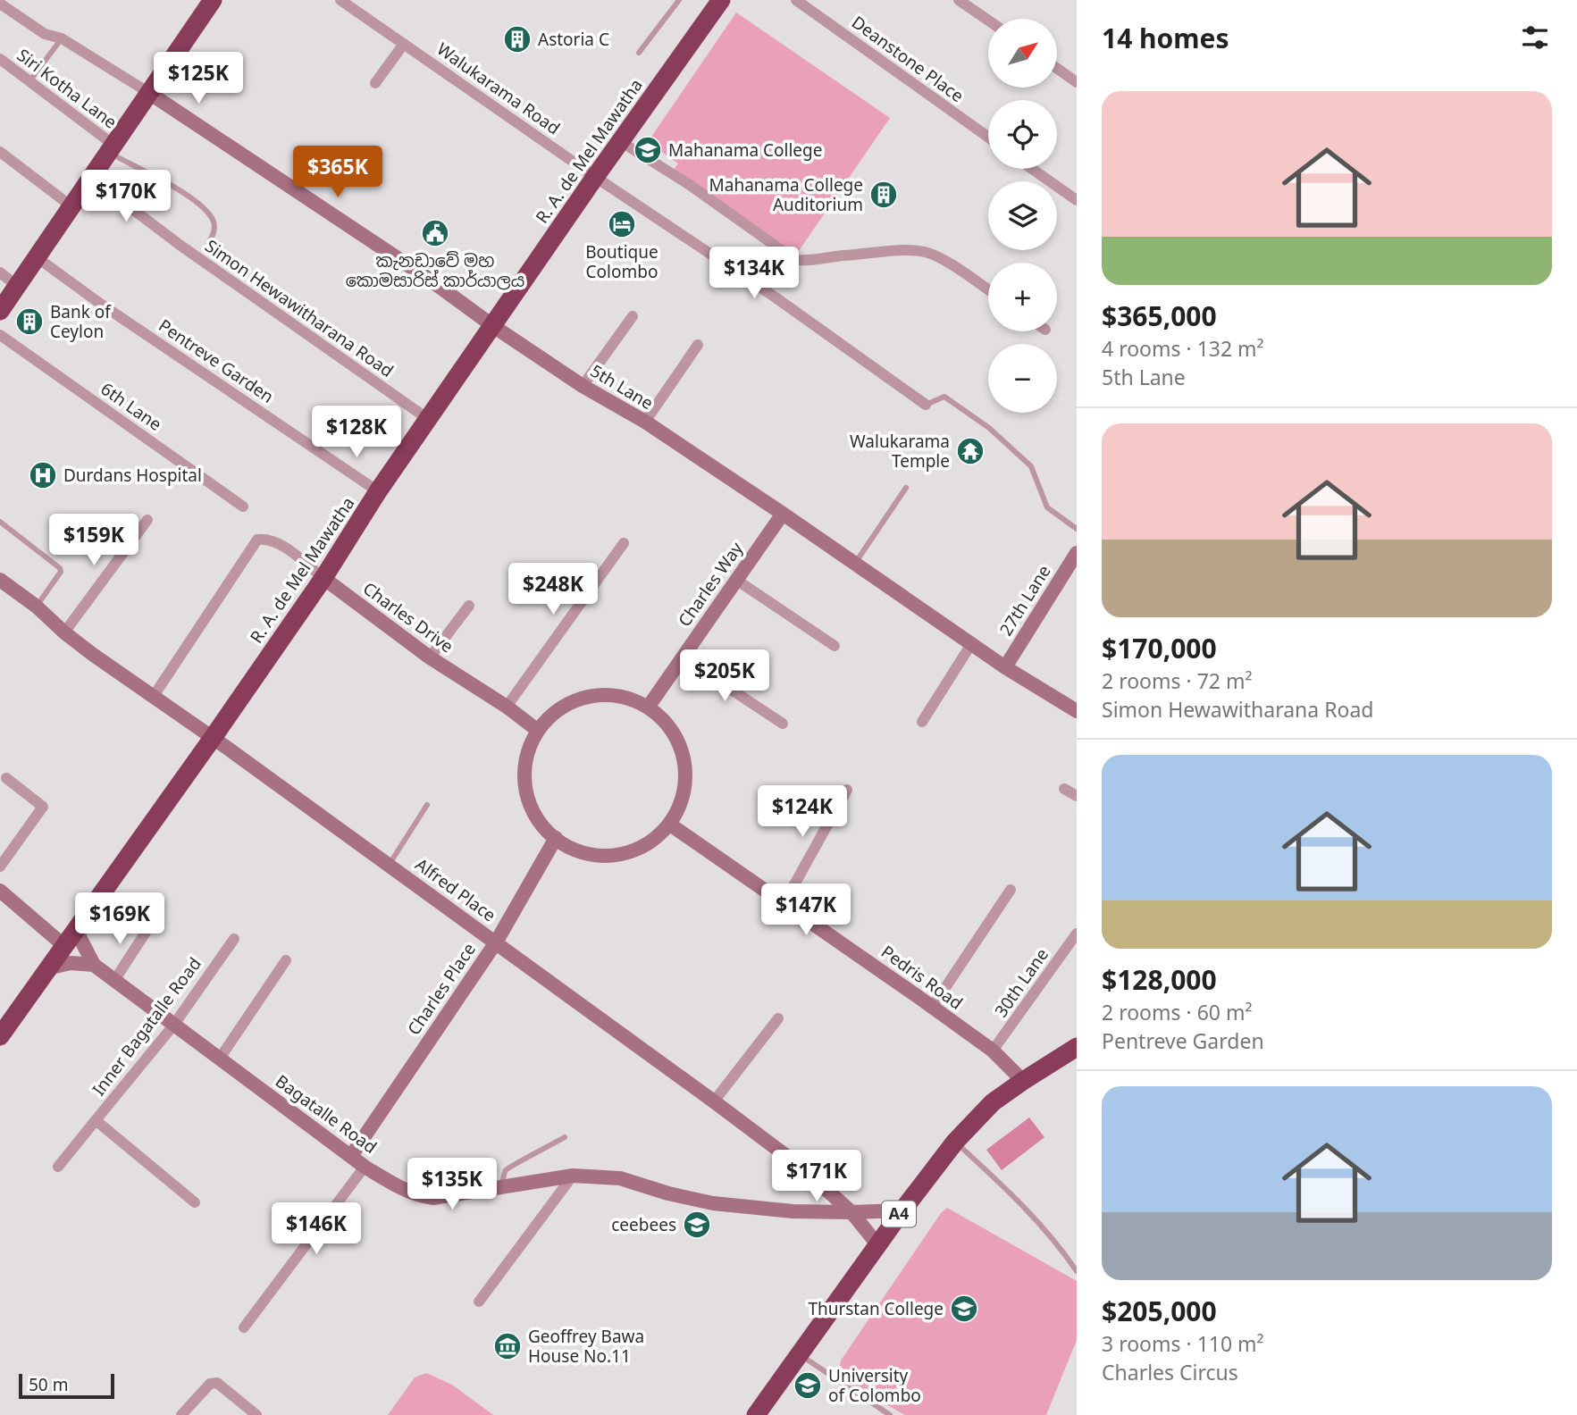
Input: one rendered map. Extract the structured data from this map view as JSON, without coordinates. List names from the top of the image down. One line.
{"streets":{"highway":["R. A. de Mel Mawatha","A4"],"street":["Deanstone Place","Siri Kotha Lane","Walukarama Road","Simon Hewawitharana Road","Pentreve Garden","5th Lane","6th Lane","Charles Way","27th Lane","Charles Drive","Alfred Place","Pedris Road","30th Lane","Charles Place","Inner Bagatalle Road","Bagatalle Road"]},"crossings":[["Walukarama Road","R. A. de Mel Mawatha"],["R. A. de Mel Mawatha","Simon Hewawitharana Road"],["R. A. de Mel Mawatha","Pentreve Garden"],["R. A. de Mel Mawatha","5th Lane"],["R. A. de Mel Mawatha","Charles Drive"],["R. A. de Mel Mawatha","Alfred Place"],["R. A. de Mel Mawatha","Bagatalle Road"],["5th Lane","Charles Way"],["5th Lane","27th Lane"],["Charles Way","Charles Drive"],["Charles Way","Pedris Road"],["Charles Way","Charles Place"],["Charles Drive","Alfred Place"],["Charles Drive","Pedris Road"],["Charles Drive","Charles Place"],["Alfred Place","Charles Place"],["Alfred Place","Bagatalle Road"],["Alfred Place","A4"],["Pedris Road","30th Lane"],["Pedris Road","Charles Place"],["Pedris Road","A4"],["Charles Place","Bagatalle Road"],["Inner Bagatalle Road","Bagatalle Road"],["Bagatalle Road","A4"]],"places":{"building":["Astoria C","Mahanama College Auditorium","Bank of Ceylon"],"school or university":["Mahanama College","ceebees","Thurstan College","University of Colombo"],"hotel":["Boutique Colombo"],"public building":["කැනඩාවේ මහ කොමසාරිස් කාර්යාලය"],"temple":["Walukarama Temple"],"hospital":["Durdans Hospital"],"museum":["Geoffrey Bawa House No.11"]},"scale_bar":"50 m","north":"top right","page":{"heading":"14 homes","map_buttons":["+","−"],"price":["$125K","$365K","$170K","$134K","$128K","$159K","$248K","$205K","$124K","$147K","$169K","$171K","$135K","$146K"],"list":[{"name":"$365,000","note":"4 rooms · 132 m² · 5th Lane"},{"name":"$170,000","note":"2 rooms · 72 m² · Simon Hewawitharana Road"},{"name":"$128,000","note":"2 rooms · 60 m² · Pentreve Garden"},{"name":"$205,000","note":"3 rooms · 110 m² · Charles Circus"}],"scale":"50 m"}}
